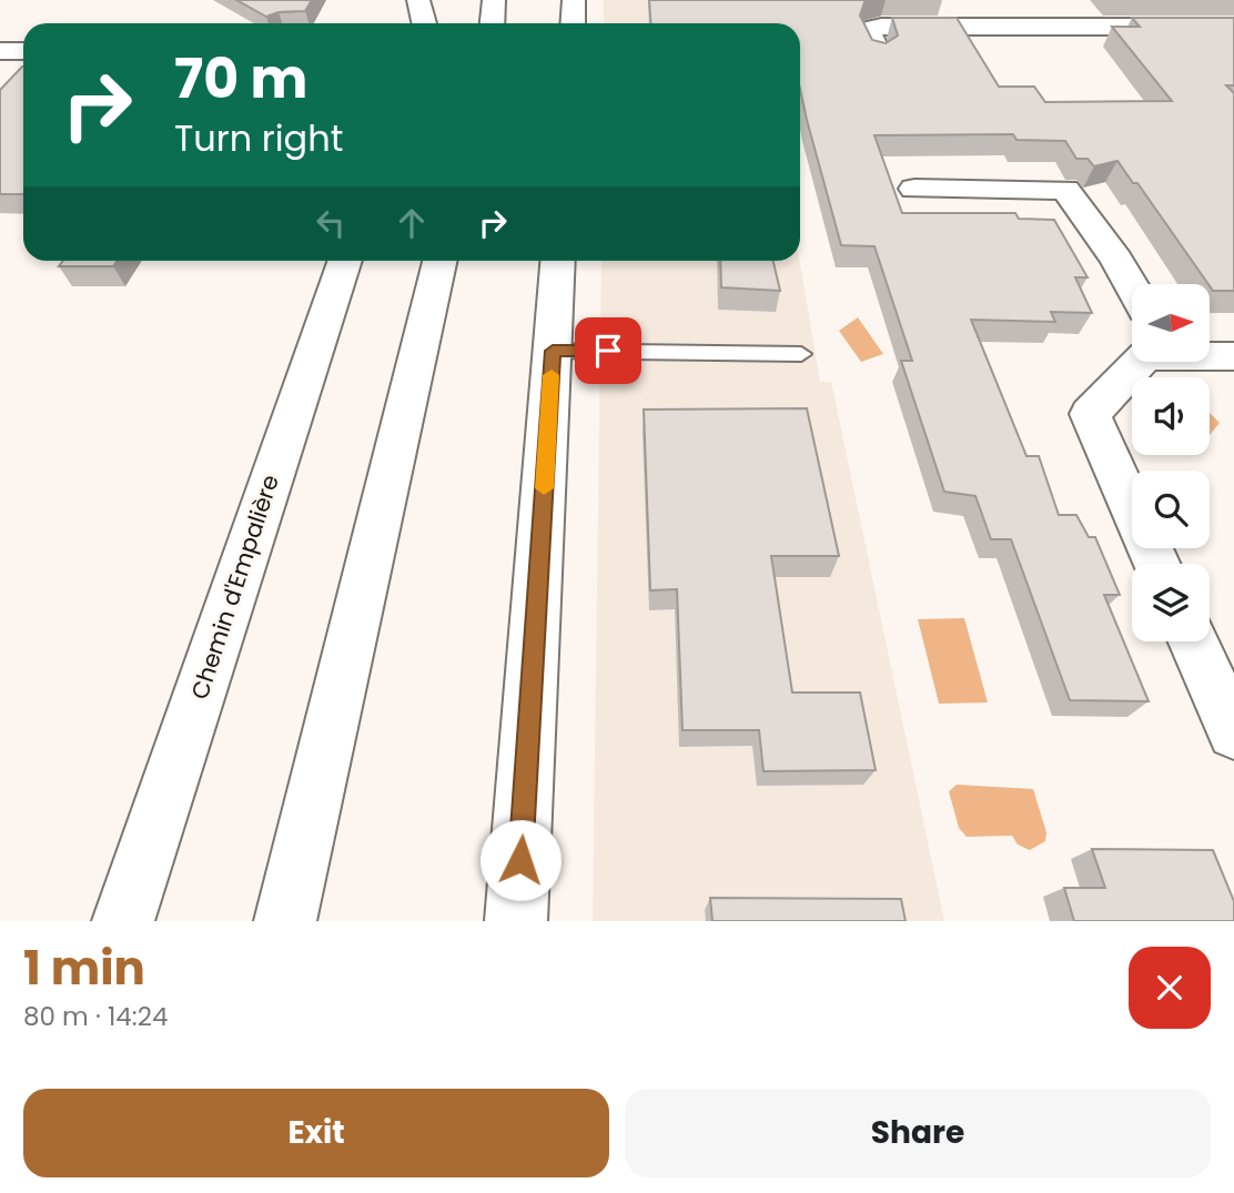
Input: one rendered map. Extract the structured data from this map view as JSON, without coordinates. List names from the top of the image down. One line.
{"streets":{"street":["Chemin d'Empalière"]},"north":"right","page":{"turn":["70 m","Turn right"],"heading":["1 min","80 m · 14:24"],"buttons":["Exit","Share"]}}
